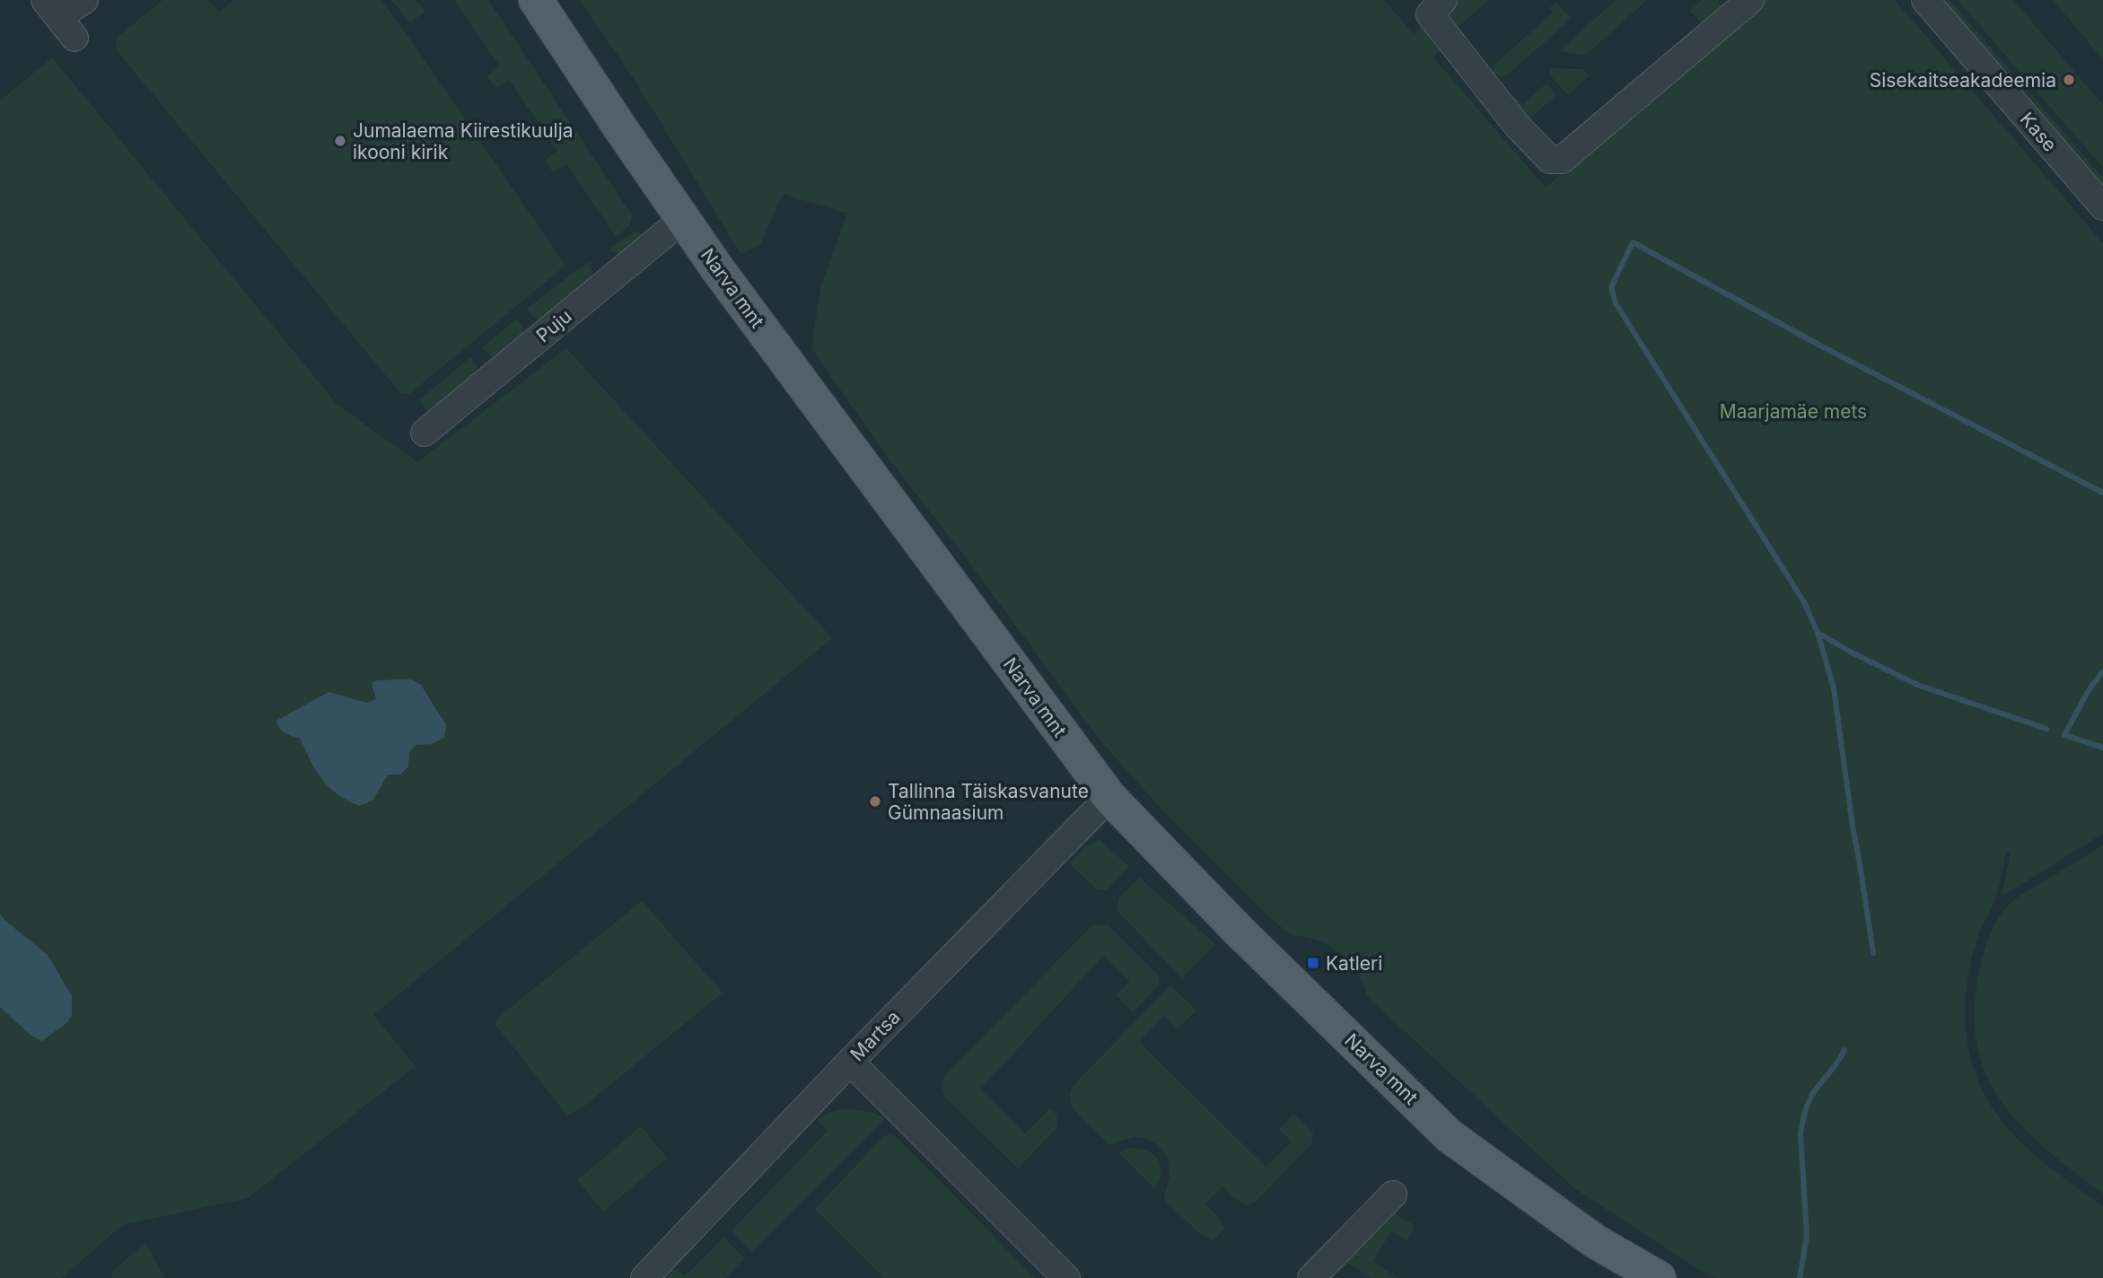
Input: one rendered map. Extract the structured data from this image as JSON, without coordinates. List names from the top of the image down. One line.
{"streets":{"main road":["Narva mnt"],"street":["Kase","Puju","Martsa"]},"crossings":[["Narva mnt","Puju"],["Narva mnt","Martsa"]],"parks":["Maarjamäe mets"],"places":{"other":["Sisekaitseakadeemia","Jumalaema Kiirestikuulja ikooni kirik","Tallinna Täiskasvanute Gümnaasium"],"transit":["Katleri"]}}
